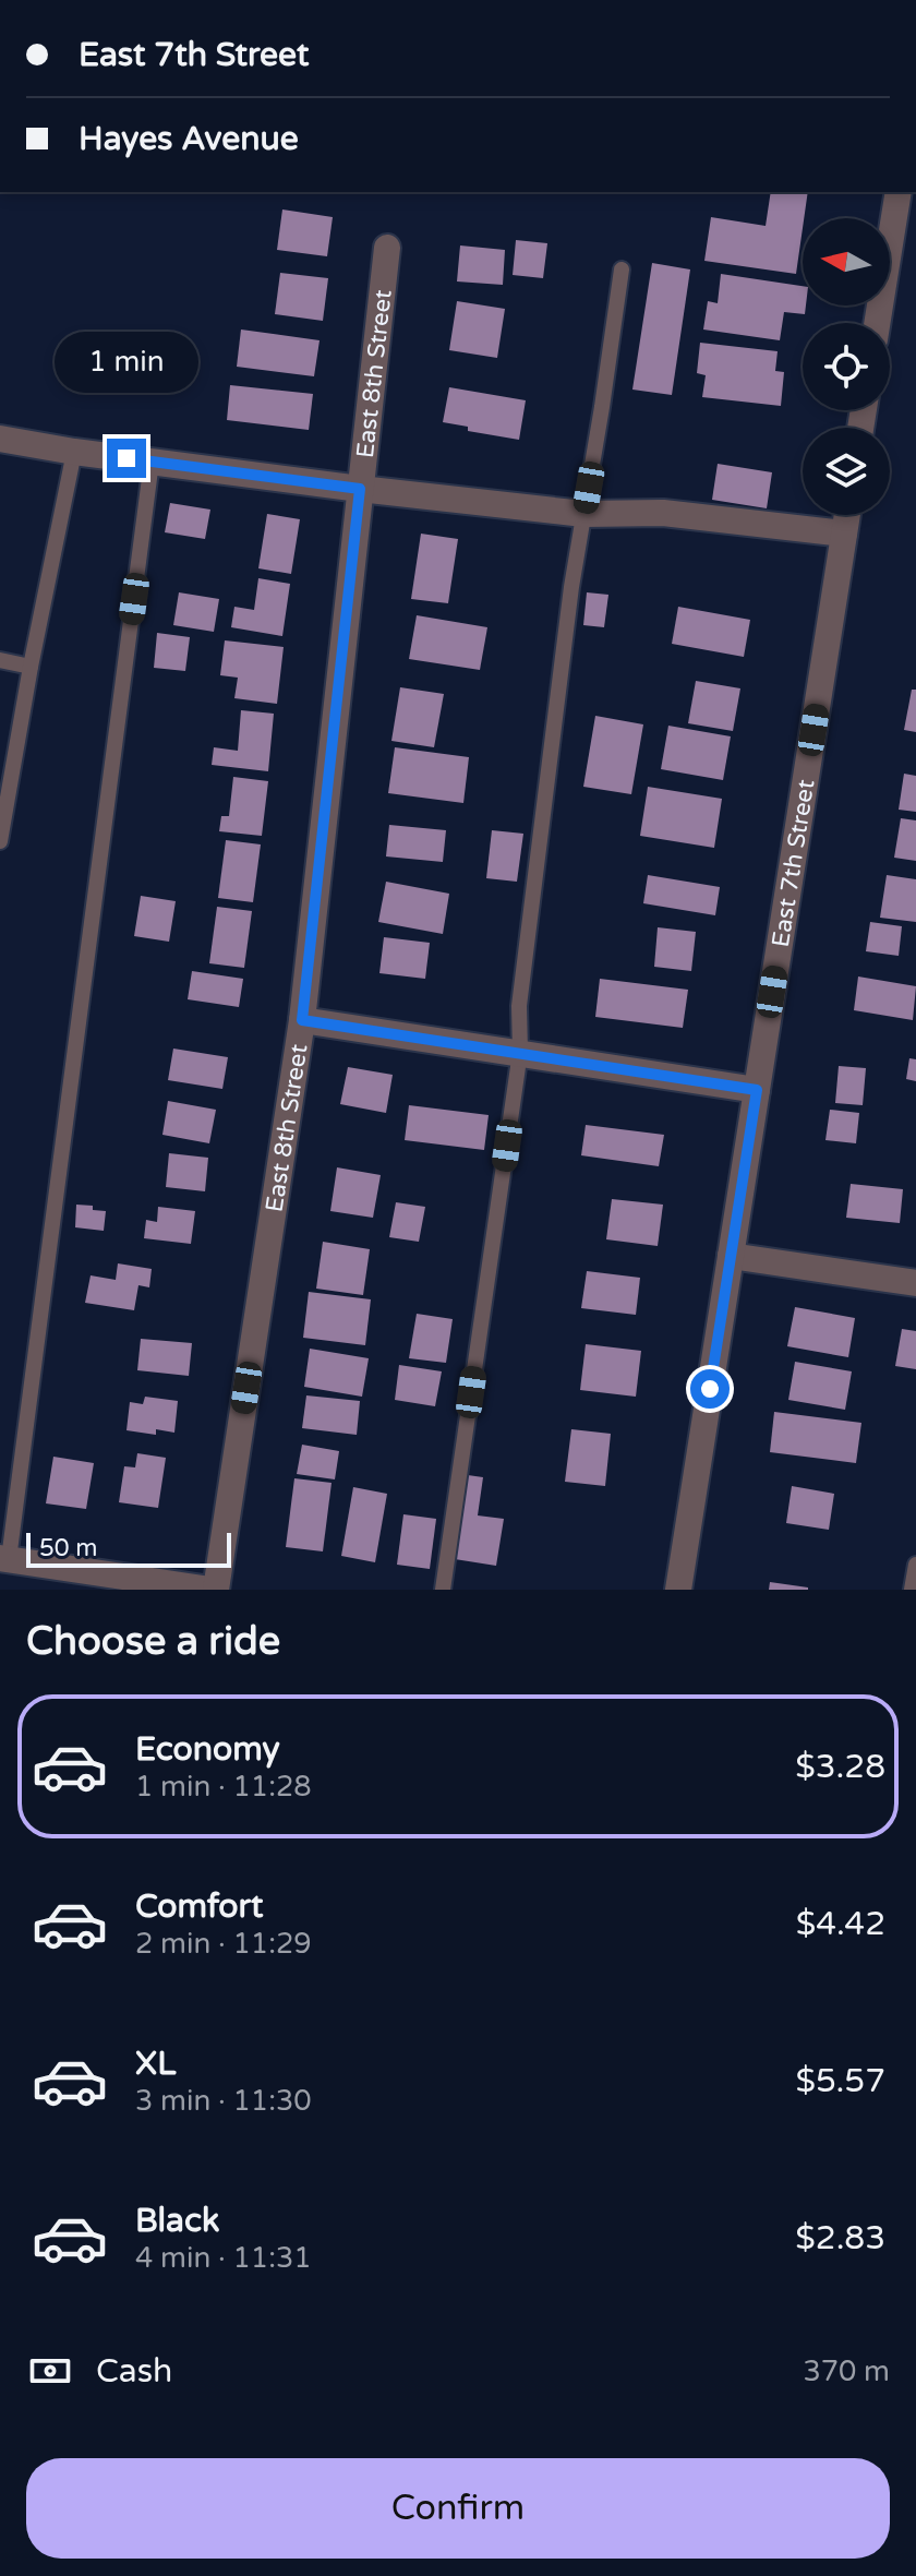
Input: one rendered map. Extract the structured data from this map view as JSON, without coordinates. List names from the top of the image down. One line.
{"streets":{"street":["East 8th Street","East 7th Street"]},"scale_bar":"50 m","north":"left","page":{"banner":["East 7th Street","Hayes Avenue"],"bubble":"1 min","scale":"50 m","heading":"Choose a ride","list":[{"name":"Economy","note":"1 min · 11:28","value":"$3.28"},{"name":"Comfort","note":"2 min · 11:29","value":"$4.42"},{"name":"XL","note":"3 min · 11:30","value":"$5.57"},{"name":"Black","note":"4 min · 11:31","value":"$2.83"}],"pay":["Cash","370 m"],"buttons":"Confirm"}}
